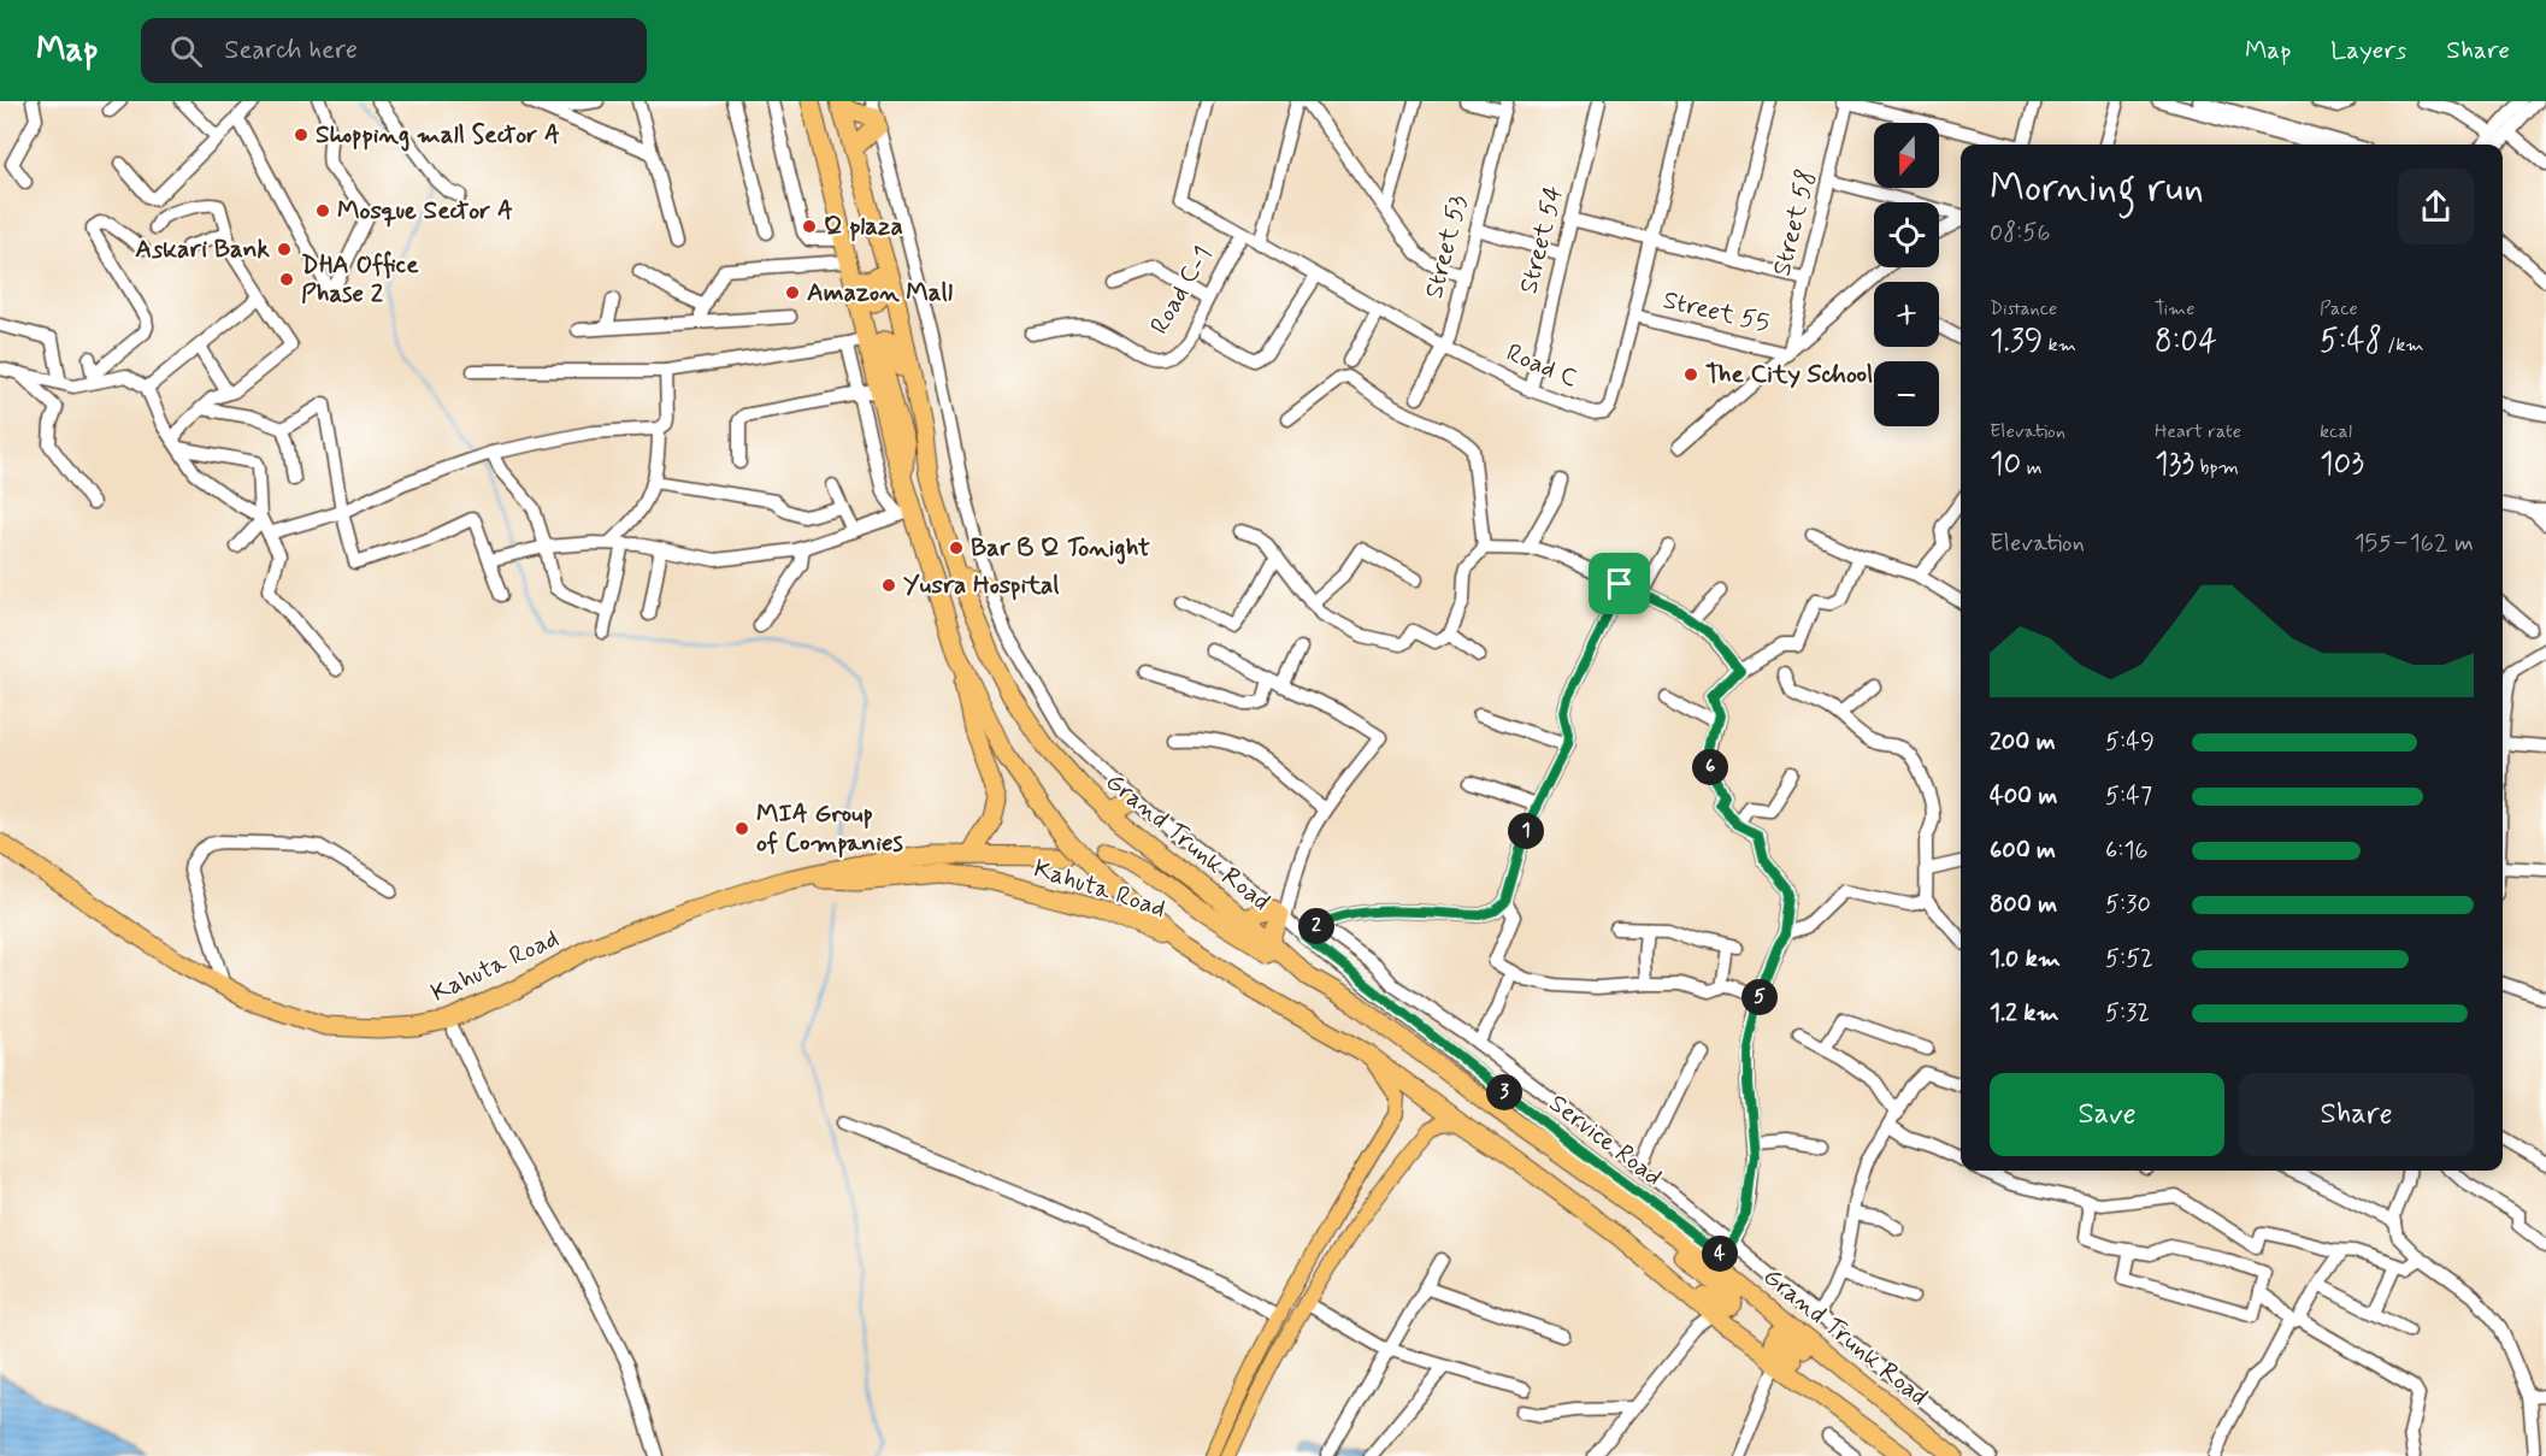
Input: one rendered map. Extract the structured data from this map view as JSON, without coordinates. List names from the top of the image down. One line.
{"streets":{"highway":["Grand Trunk Road","Kahuta Road"],"street":["Street 58","Street 54","Street 53","Road C-1","Street 55","Road C","Service Road"]},"crossings":[["Street 58","Street 55"],["Street 54","Road C"],["Street 53","Road C"],["Road C-1","Road C"],["Street 55","Road C"],["Grand Trunk Road","Service Road"]],"places":["Shopping mall Sector A","Mosque Sector A","Q plaza","Askari Bank","DHA Office Phase 2","Amazon Mall","The City School","Bar B Q Tonight","Yusra Hospital","MIA Group of Companies"],"north":"bottom","page":{"header":"Map","search":"Search here","nav":["Map","Layers","Share"],"map_buttons":["+","−"],"heading":["Morning run","08:56"],"stats":[["Distance","1.39 km"],["Time","8:04"],["Pace","5:48 /km"],["Elevation","10 m"],["Heart rate","133 bpm"],["kcal","103"]],"chart":["Elevation","155–162 m"],"list":[{"name":"200 m","note":"5:49"},{"name":"400 m","note":"5:47"},{"name":"600 m","note":"6:16"},{"name":"800 m","note":"5:30"},{"name":"1.0 km","note":"5:52"},{"name":"1.2 km","note":"5:32"}],"pins":["6","1","2","5","3","4"],"buttons":["Save","Share"]}}
